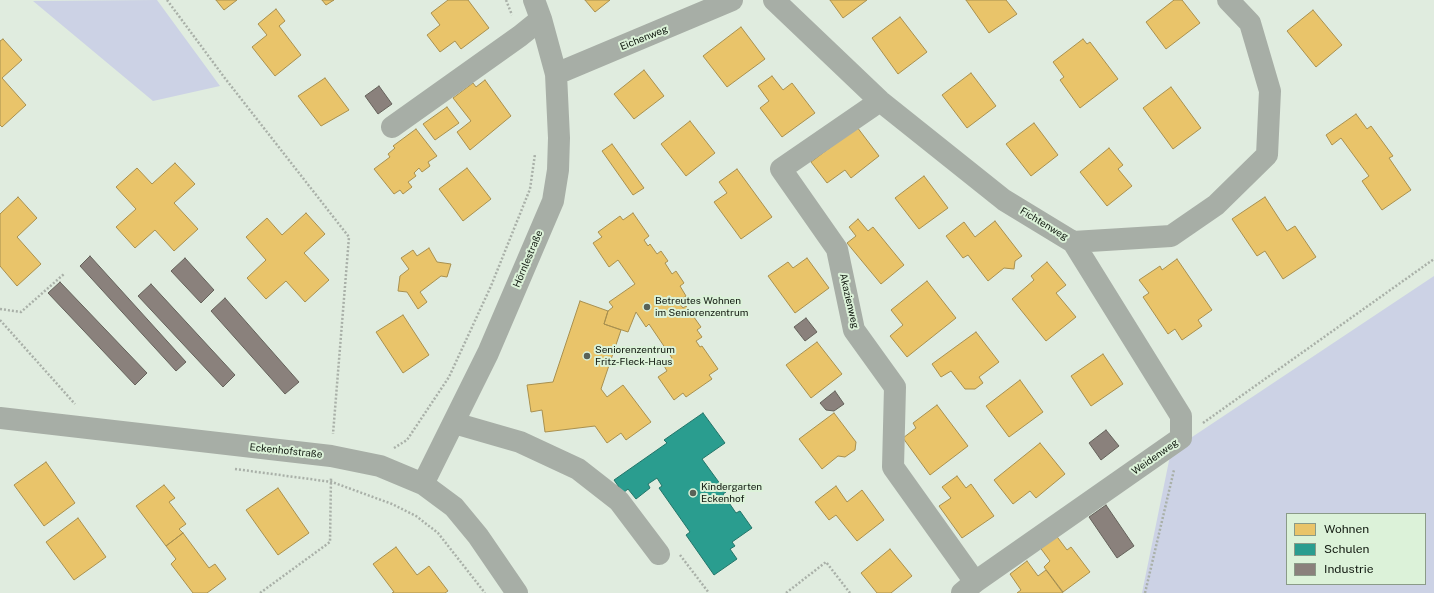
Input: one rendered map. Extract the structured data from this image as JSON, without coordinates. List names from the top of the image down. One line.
{"streets":{"street":["Eichenweg","Fichtenweg","Hörnlestraße","Akazienweg","Eckenhofstraße","Weidenweg"]},"crossings":[["Eichenweg","Hörnlestraße"],["Fichtenweg","Akazienweg"],["Fichtenweg","Weidenweg"],["Hörnlestraße","Eckenhofstraße"],["Akazienweg","Weidenweg"]],"places":["Betreutes Wohnen im Seniorenzentrum","Seniorenzentrum Fritz-Fleck-Haus","Kindergarten Eckenhof"],"legend":["Wohnen","Schulen","Industrie"]}
